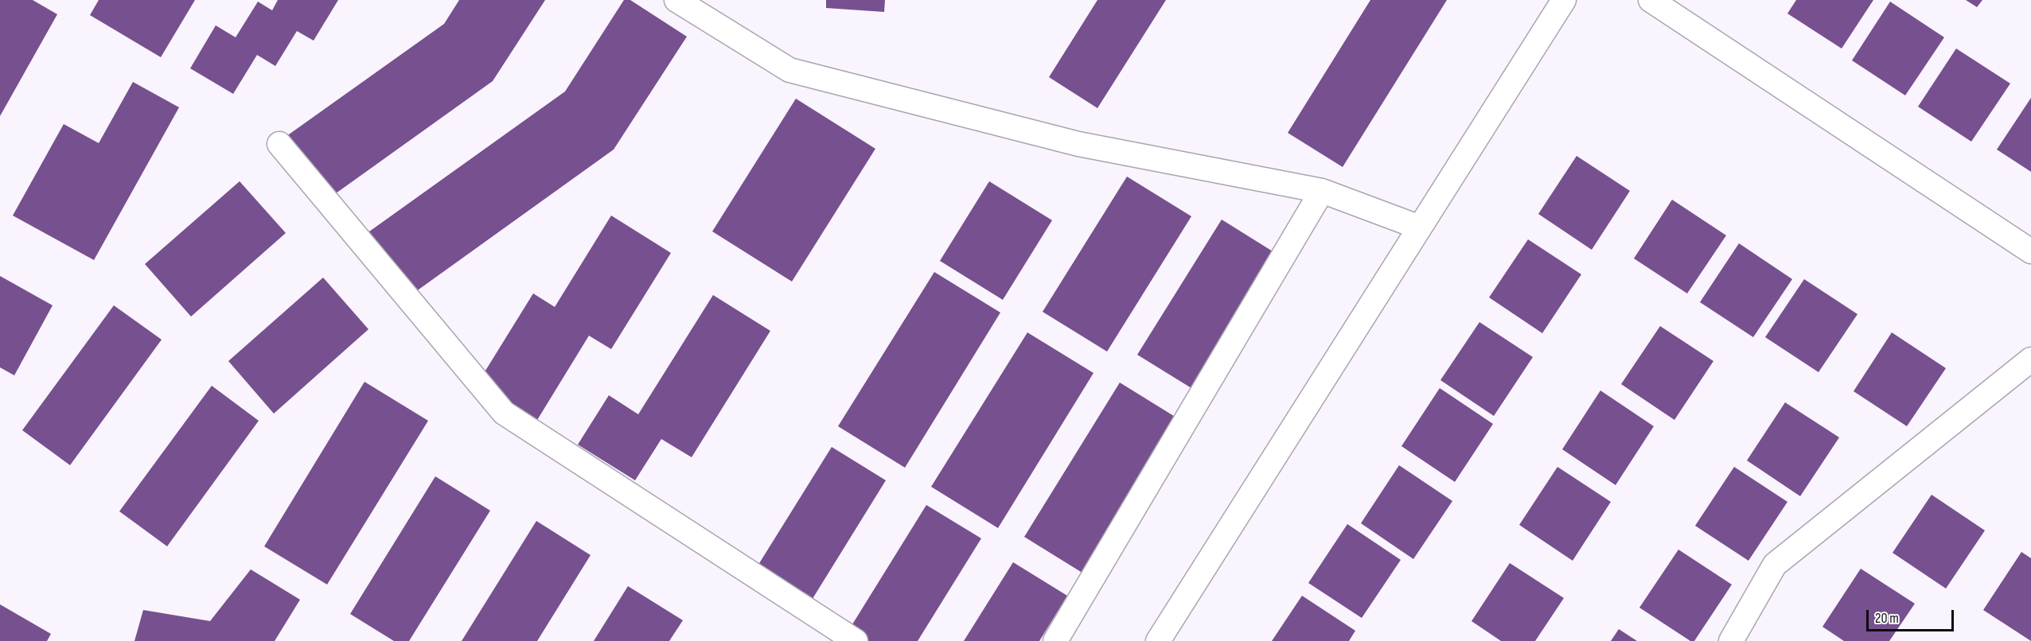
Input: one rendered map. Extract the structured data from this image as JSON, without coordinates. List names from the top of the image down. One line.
{"scale_bar":"20 m"}
